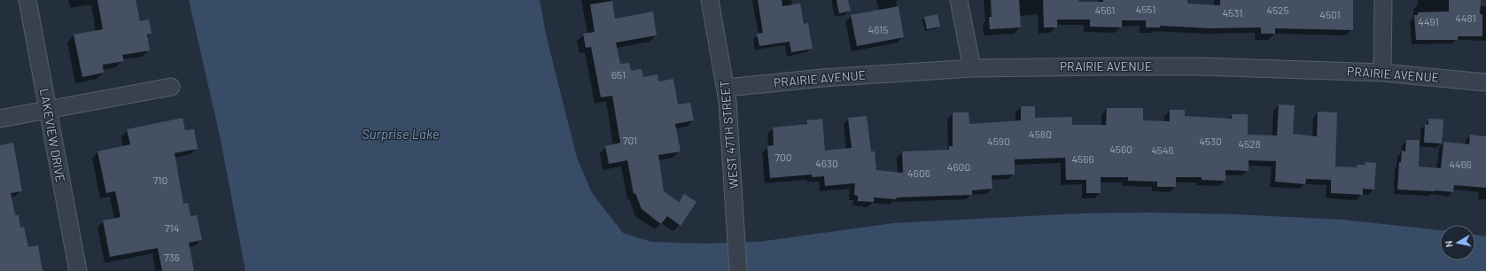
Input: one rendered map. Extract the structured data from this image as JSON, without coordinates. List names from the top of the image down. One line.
{"streets":{"street":["PRAIRIE AVENUE","WEST 47TH STREET","LAKEVIEW DRIVE"]},"crossings":[["PRAIRIE AVENUE","WEST 47TH STREET"]],"water":["Surprise Lake"],"house_numbers":["4551","4561","4525","4531","4501","4481","4491","4615","651","4580","701","4590","4530","4528","4560","4546","700","4566","4630","4466","4600","4606","710","714","736"],"north":"left"}
